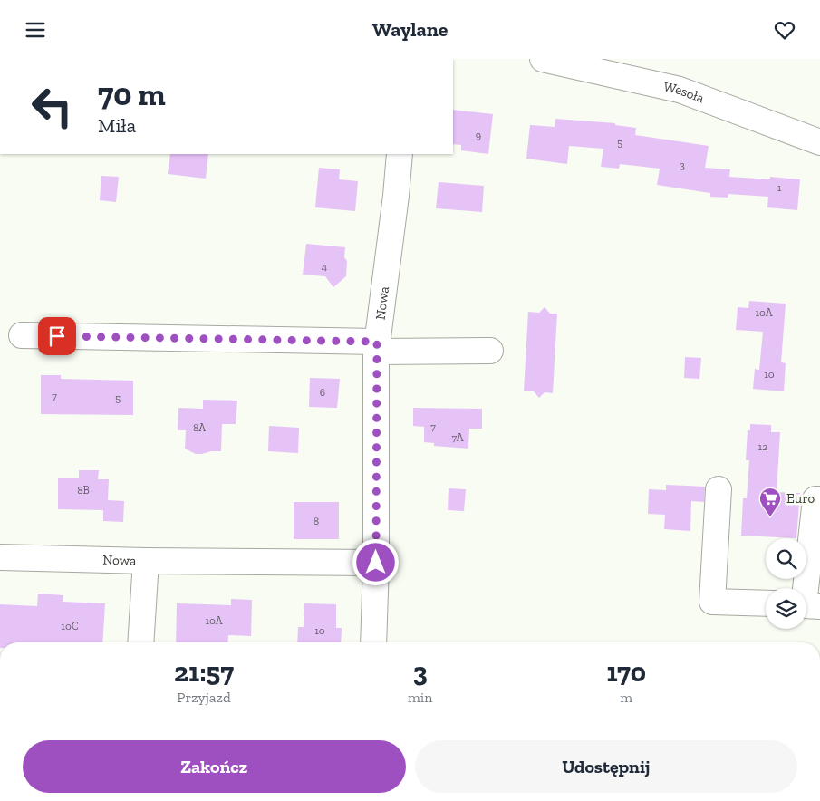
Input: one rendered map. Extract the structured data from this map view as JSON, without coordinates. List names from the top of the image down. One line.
{"streets":{"street":["Wesoła","Nowa"]},"places":{"supermarket":["Euro"]},"house_numbers":["9","5","3","1","4","10A","10","6","7","5","7","8A","7A","12","8B","8","10A","10C","10"],"page":{"header":"Waylane","turn":["70 m","Miła"],"eta":["21:57","Przyjazd","3","min","170","m"],"buttons":["Zakończ","Udostępnij"]}}
